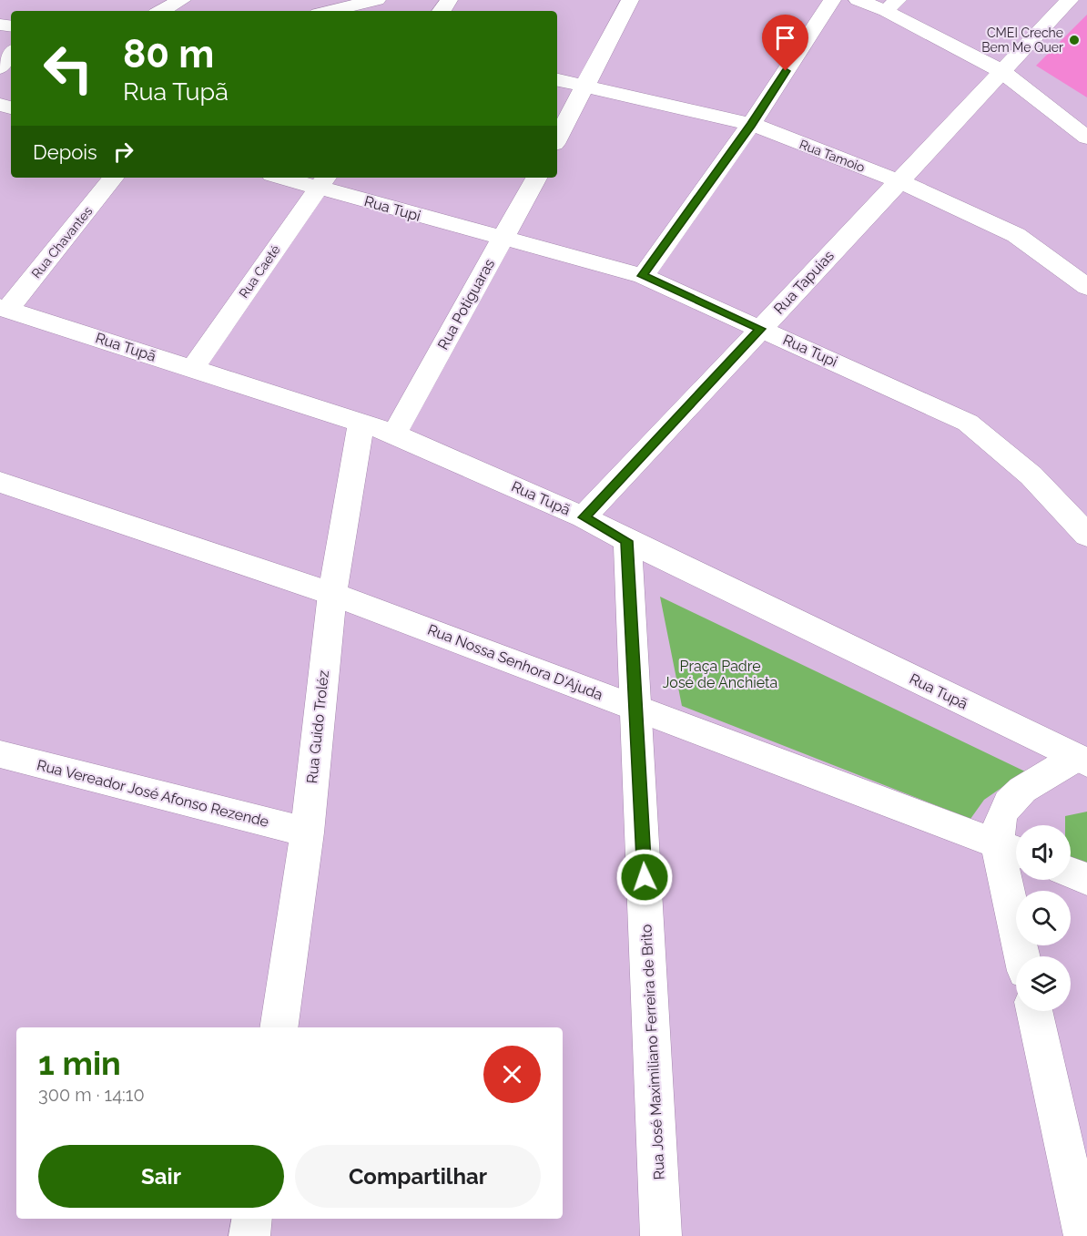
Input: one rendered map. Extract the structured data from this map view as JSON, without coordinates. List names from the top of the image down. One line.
{"streets":{"street":["Rua Tamoio","Rua Tupi","Rua Chavantes","Rua Caeté","Rua Tapuias","Rua Potiguaras","Rua Tupã","Rua Nossa Senhora D'Ajuda","Rua Guido Troléz","Rua Vereador José Afonso Rezende","Rua José Maximiliano Ferreira de Brito"]},"crossings":[["Rua Tamoio","Rua Tapuias"],["Rua Tupi","Rua Caeté"],["Rua Tupi","Rua Tapuias"],["Rua Tupi","Rua Potiguaras"],["Rua Chavantes","Rua Tupã"],["Rua Caeté","Rua Tupã"],["Rua Tapuias","Rua Tupã"],["Rua Potiguaras","Rua Tupã"],["Rua Tupã","Rua Guido Troléz"],["Rua Tupã","Rua José Maximiliano Ferreira de Brito"],["Rua Nossa Senhora D'Ajuda","Rua Guido Troléz"],["Rua Nossa Senhora D'Ajuda","Rua José Maximiliano Ferreira de Brito"],["Rua Guido Troléz","Rua Vereador José Afonso Rezende"]],"parks":["Praça Padre José de Anchieta"],"places":["CMEI Creche Bem Me Quer"],"page":{"turn":["80 m","Rua Tupã"],"then":"Depois","heading":["1 min","300 m · 14:10"],"buttons":["Sair","Compartilhar"]}}
